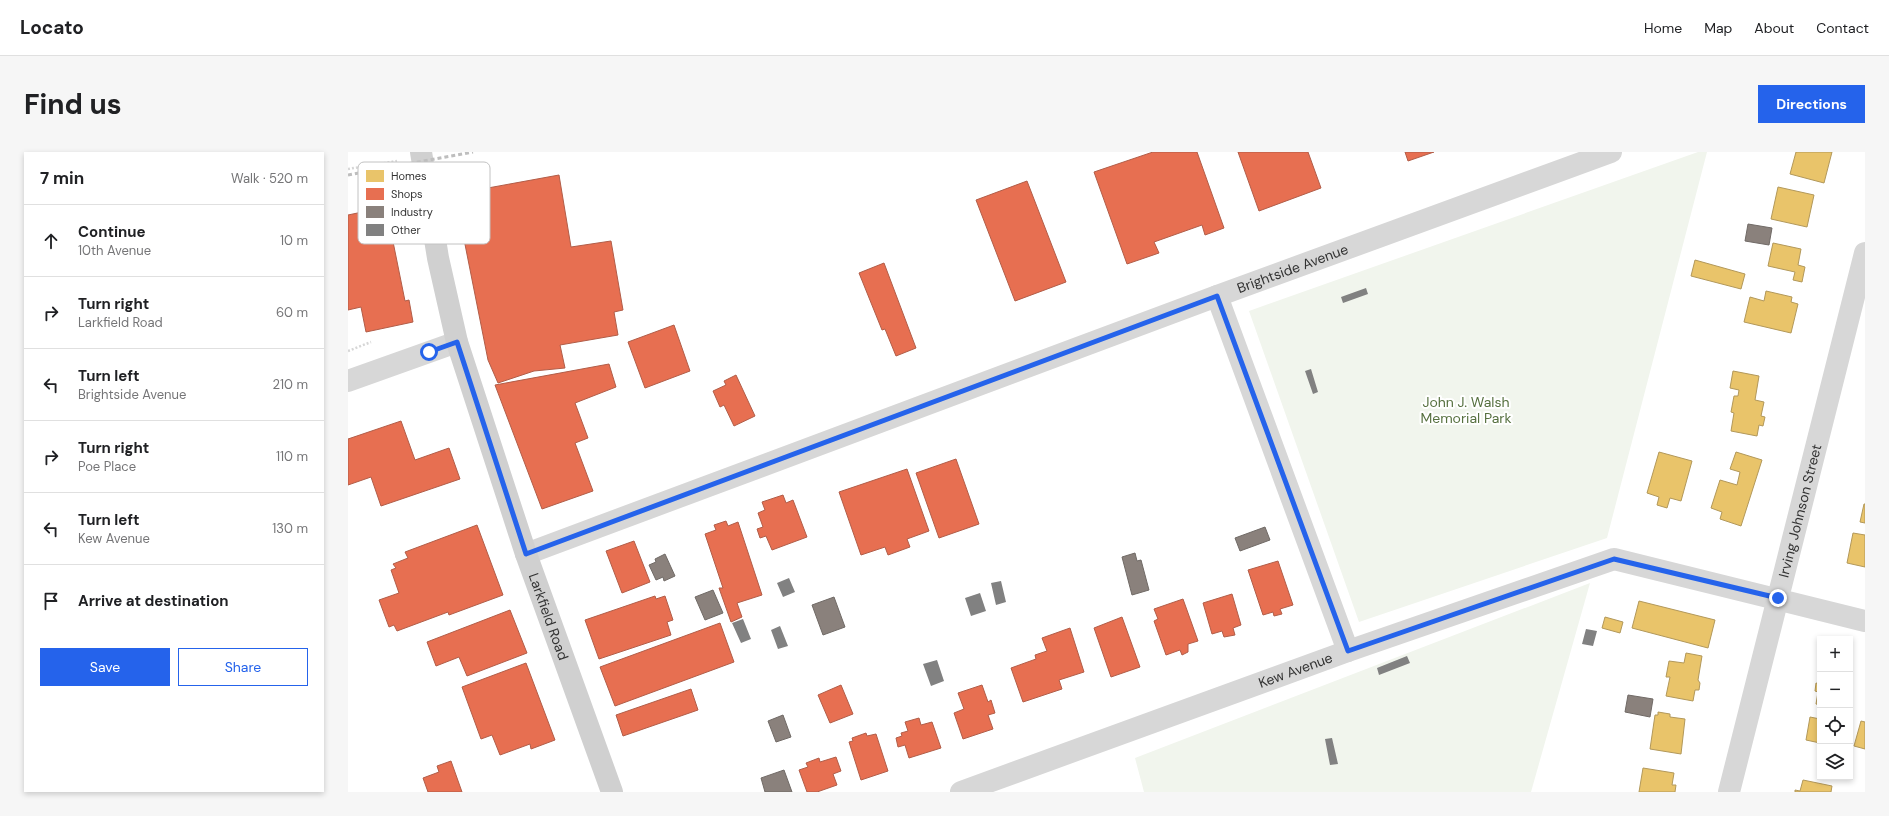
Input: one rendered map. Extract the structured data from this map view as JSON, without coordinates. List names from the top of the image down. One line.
{"streets":{"main road":["Larkfield Road"],"street":["Brightside Avenue","Irving Johnson Street","Kew Avenue"]},"crossings":[["Brightside Avenue","Larkfield Road"],["Irving Johnson Street","Kew Avenue"]],"parks":["John J. Walsh Memorial Park"],"legend":["Homes","Shops","Industry","Other"],"page":{"header":"Locato","nav":["Home","Map","About","Contact"],"buttons":["Directions",["Save","Share"]],"title":"Find us","heading":["7 min","Walk · 520 m"],"list":[["Continue","10th Avenue","10 m"],["Turn right","Larkfield Road","60 m"],["Turn left","Brightside Avenue","210 m"],["Turn right","Poe Place","110 m"],["Turn left","Kew Avenue","130 m"],"Arrive at destination"],"map_buttons":["+","−"]}}
